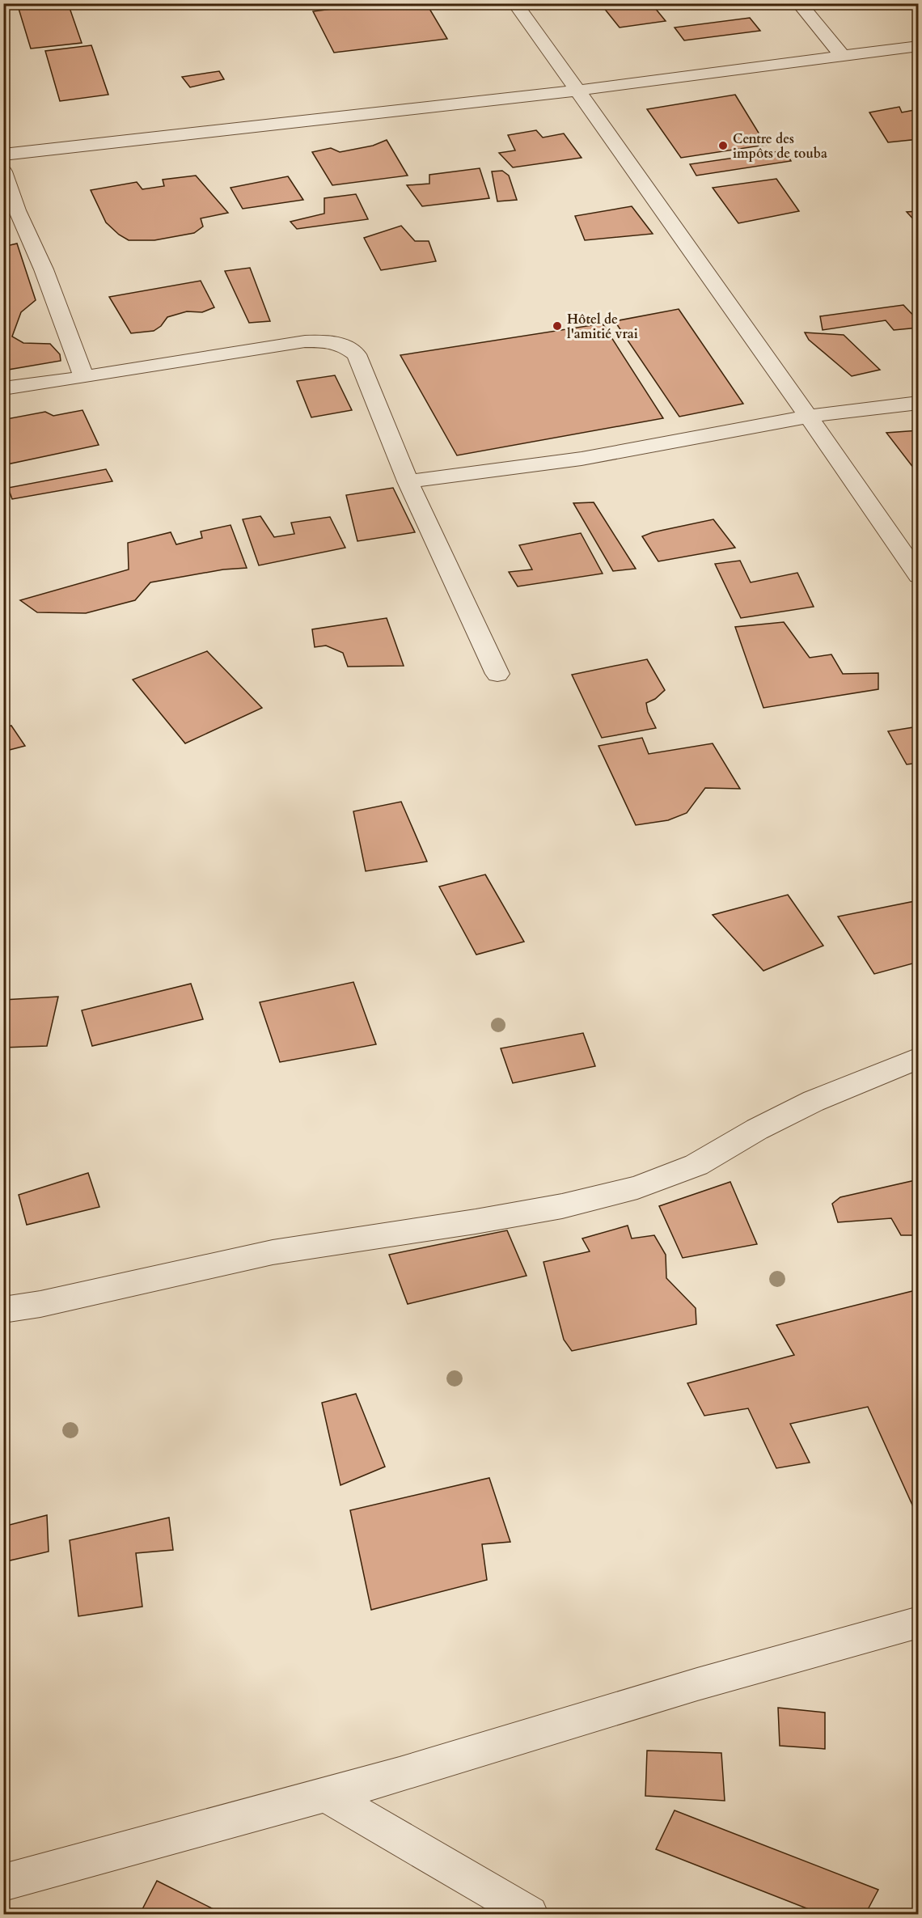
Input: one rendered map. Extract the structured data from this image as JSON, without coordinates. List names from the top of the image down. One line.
{"places":["Centre des impôts de touba","Hôtel de l'amitié vrai"]}
